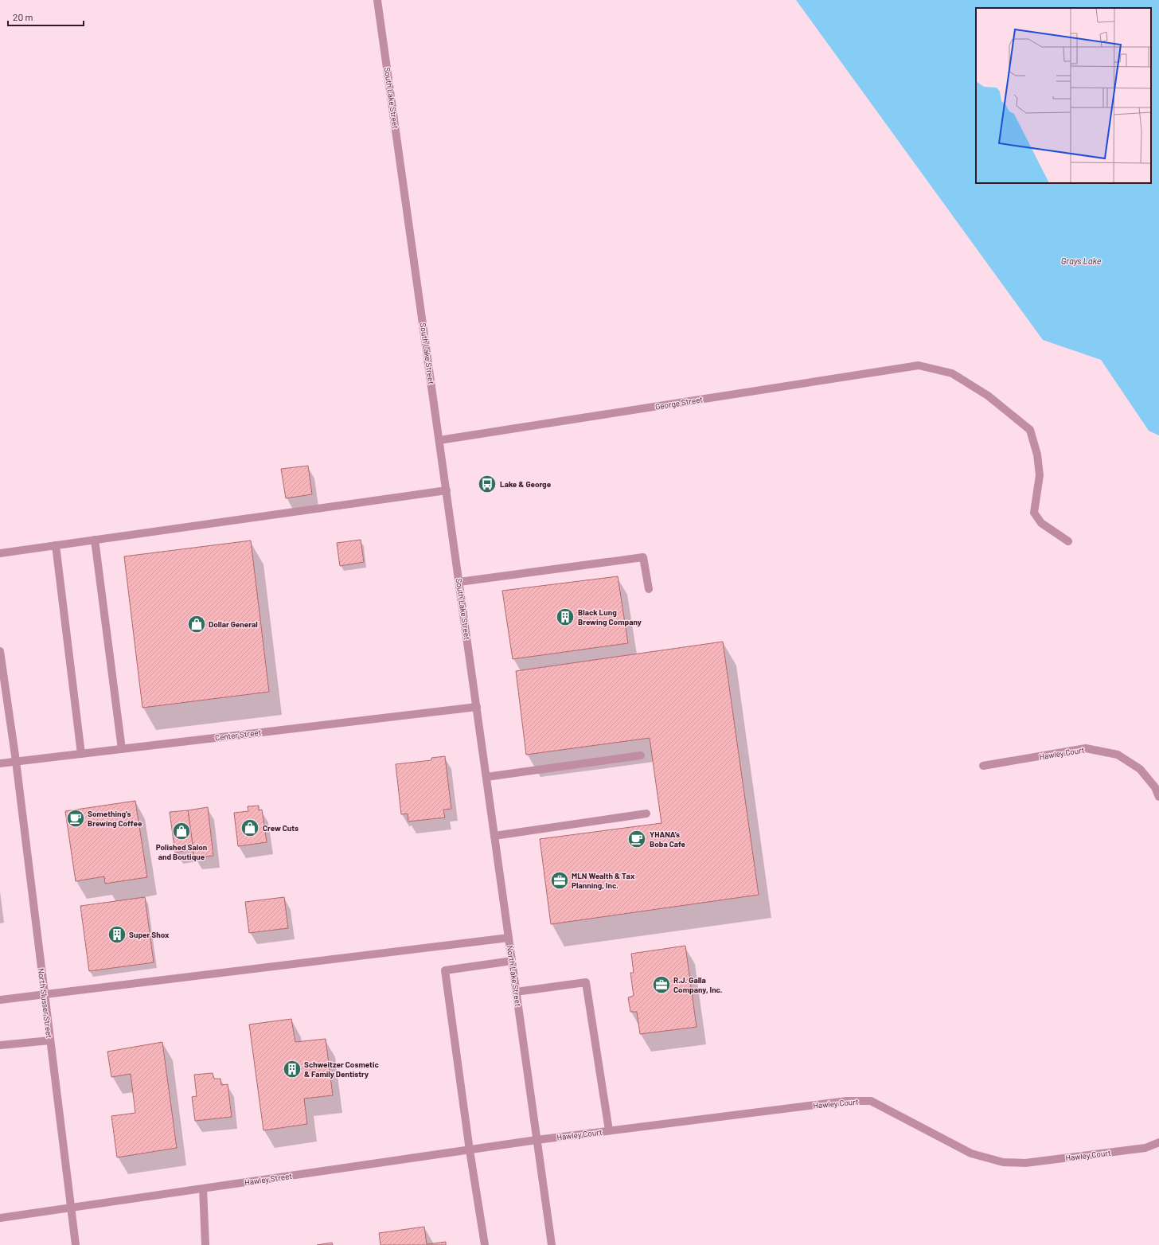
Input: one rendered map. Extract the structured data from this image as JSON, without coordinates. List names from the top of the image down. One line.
{"streets":{"street":["South Lake Street","George Street","Center Street","Hawley Court","North Lake Street","North Slusser Street","Hawley Street"]},"crossings":[["South Lake Street","George Street"],["South Lake Street","Center Street"],["South Lake Street","North Lake Street"],["Center Street","North Lake Street"],["Center Street","North Slusser Street"],["Hawley Court","North Lake Street"],["Hawley Court","Hawley Street"],["North Lake Street","Hawley Street"],["North Slusser Street","Hawley Street"]],"water":["Grays Lake"],"places":{"bus stop":["Lake & George"],"building":["Black Lung Brewing Company","Super Shox","Schweitzer Cosmetic & Family Dentistry"],"shop":["Dollar General","Crew Cuts","Polished Salon and Boutique"],"cafe":["Something's Brewing Coffee","YHANA’s Boba Cafe"],"office":["MLN Wealth & Tax Planning, Inc.","R.J. Galla Company, Inc."]},"scale_bar":"20 m"}
